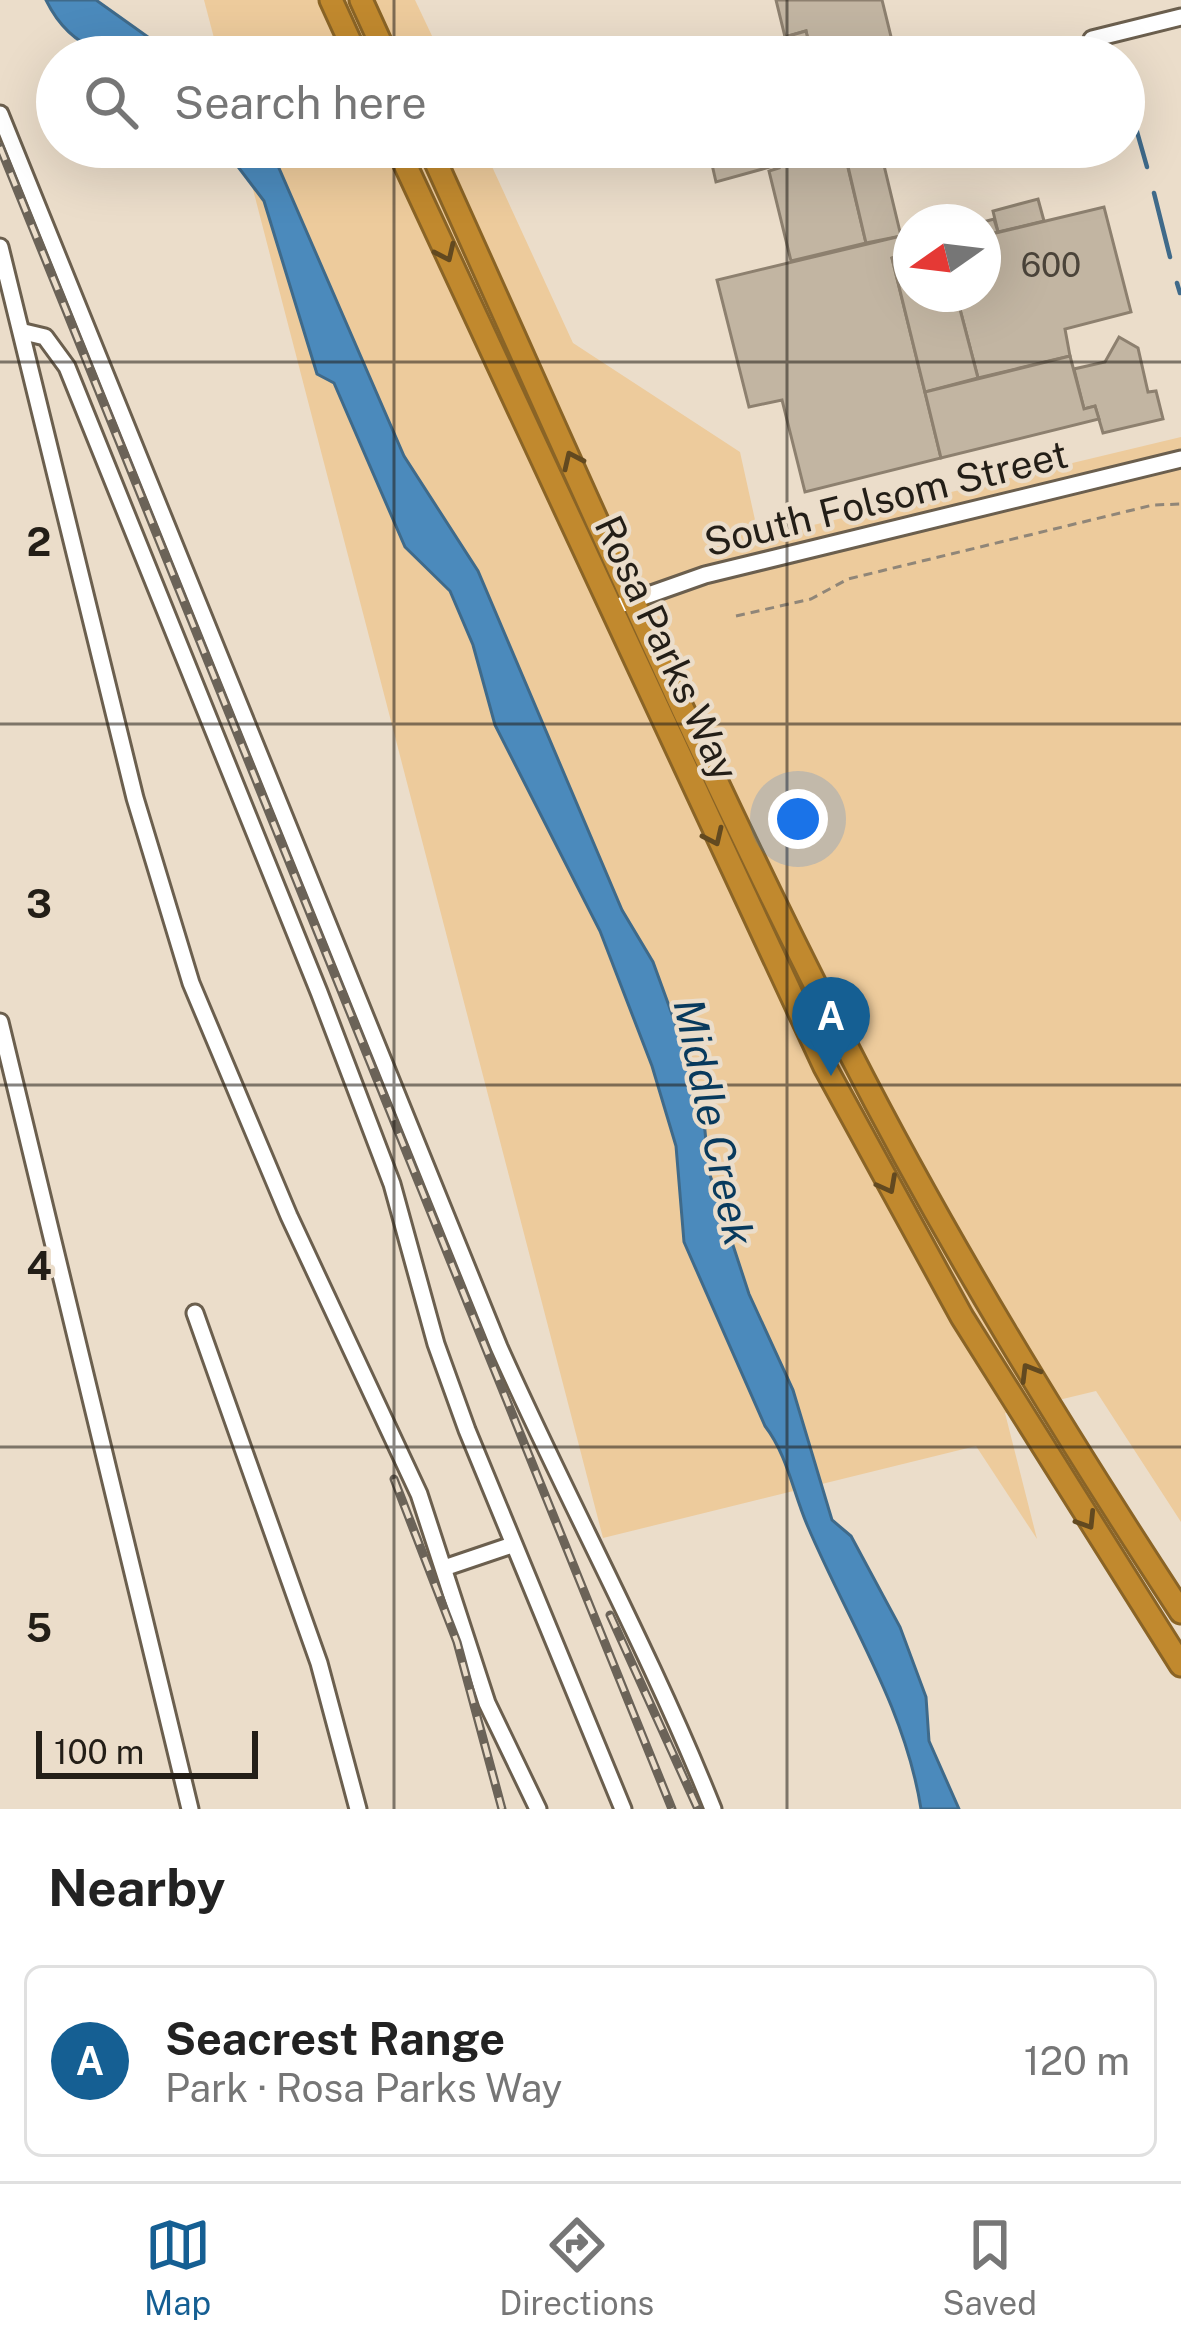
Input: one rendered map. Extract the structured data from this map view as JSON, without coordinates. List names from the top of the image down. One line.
{"streets":{"highway":["Rosa Parks Way"],"street":["South Folsom Street"]},"crossings":[["South Folsom Street","Rosa Parks Way"]],"water":["Middle Creek"],"house_numbers":["600"],"scale_bar":"100 m","north":"left","page":{"search":"Search here","pins":"A","scale":"100 m","heading":"Nearby","list":[{"mark":"A","name":"Seacrest Range","note":"Park · Rosa Parks Way","value":"120 m"}],"nav":["Map","Directions","Saved"]},"grid":{"rows":["2","3","4","5"]}}
